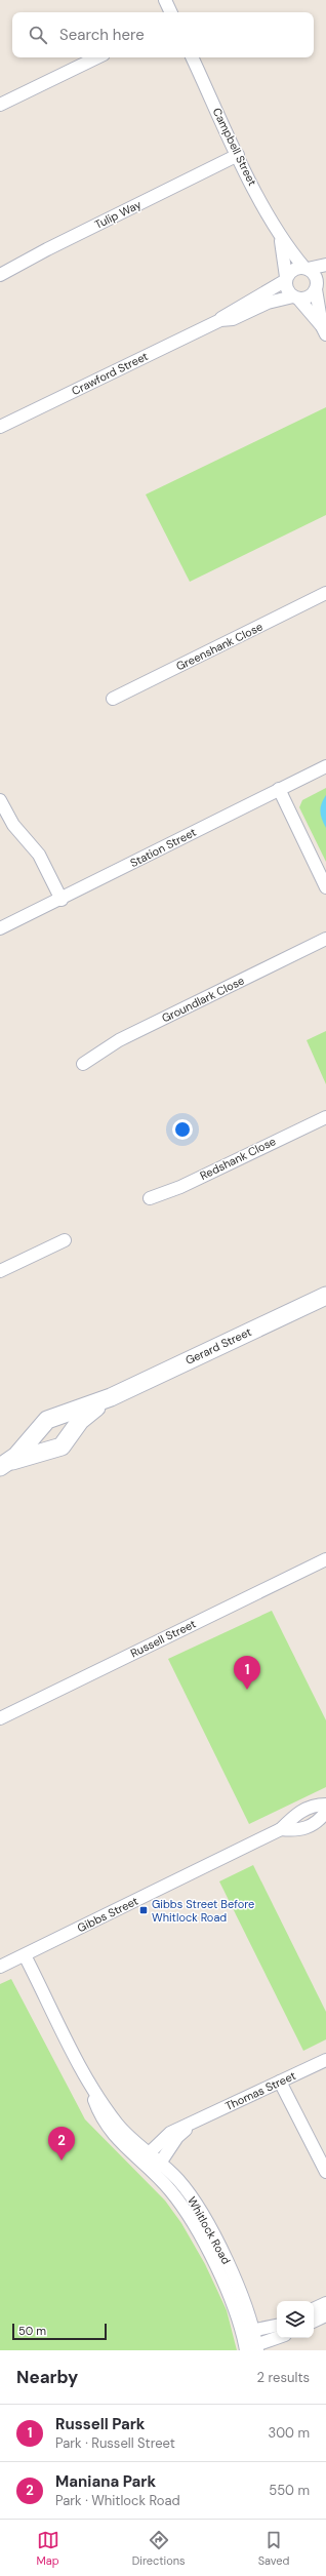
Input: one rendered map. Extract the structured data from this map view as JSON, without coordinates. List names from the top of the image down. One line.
{"streets":{"street":["Campbell Street","Tulip Way","Crawford Street","Greenshank Close","Station Street","Groundlark Close","Redshank Close","Gerard Street","Russell Street","Gibbs Street","Thomas Street","Whitlock Road"]},"crossings":[["Campbell Street","Tulip Way"],["Campbell Street","Crawford Street"],["Gibbs Street","Whitlock Road"],["Thomas Street","Whitlock Road"]],"places":{"transit":["Gibbs Street Before Whitlock Road"]},"scale_bar":"50 m","page":{"search":"Search here","pins":["1","2"],"scale":"50 m","heading":["Nearby","2 results"],"list":[{"mark":"1","name":"Russell Park","note":"Park · Russell Street","value":"300 m"},{"mark":"2","name":"Maniana Park","note":"Park · Whitlock Road","value":"550 m"}],"nav":["Map","Directions","Saved"]}}
